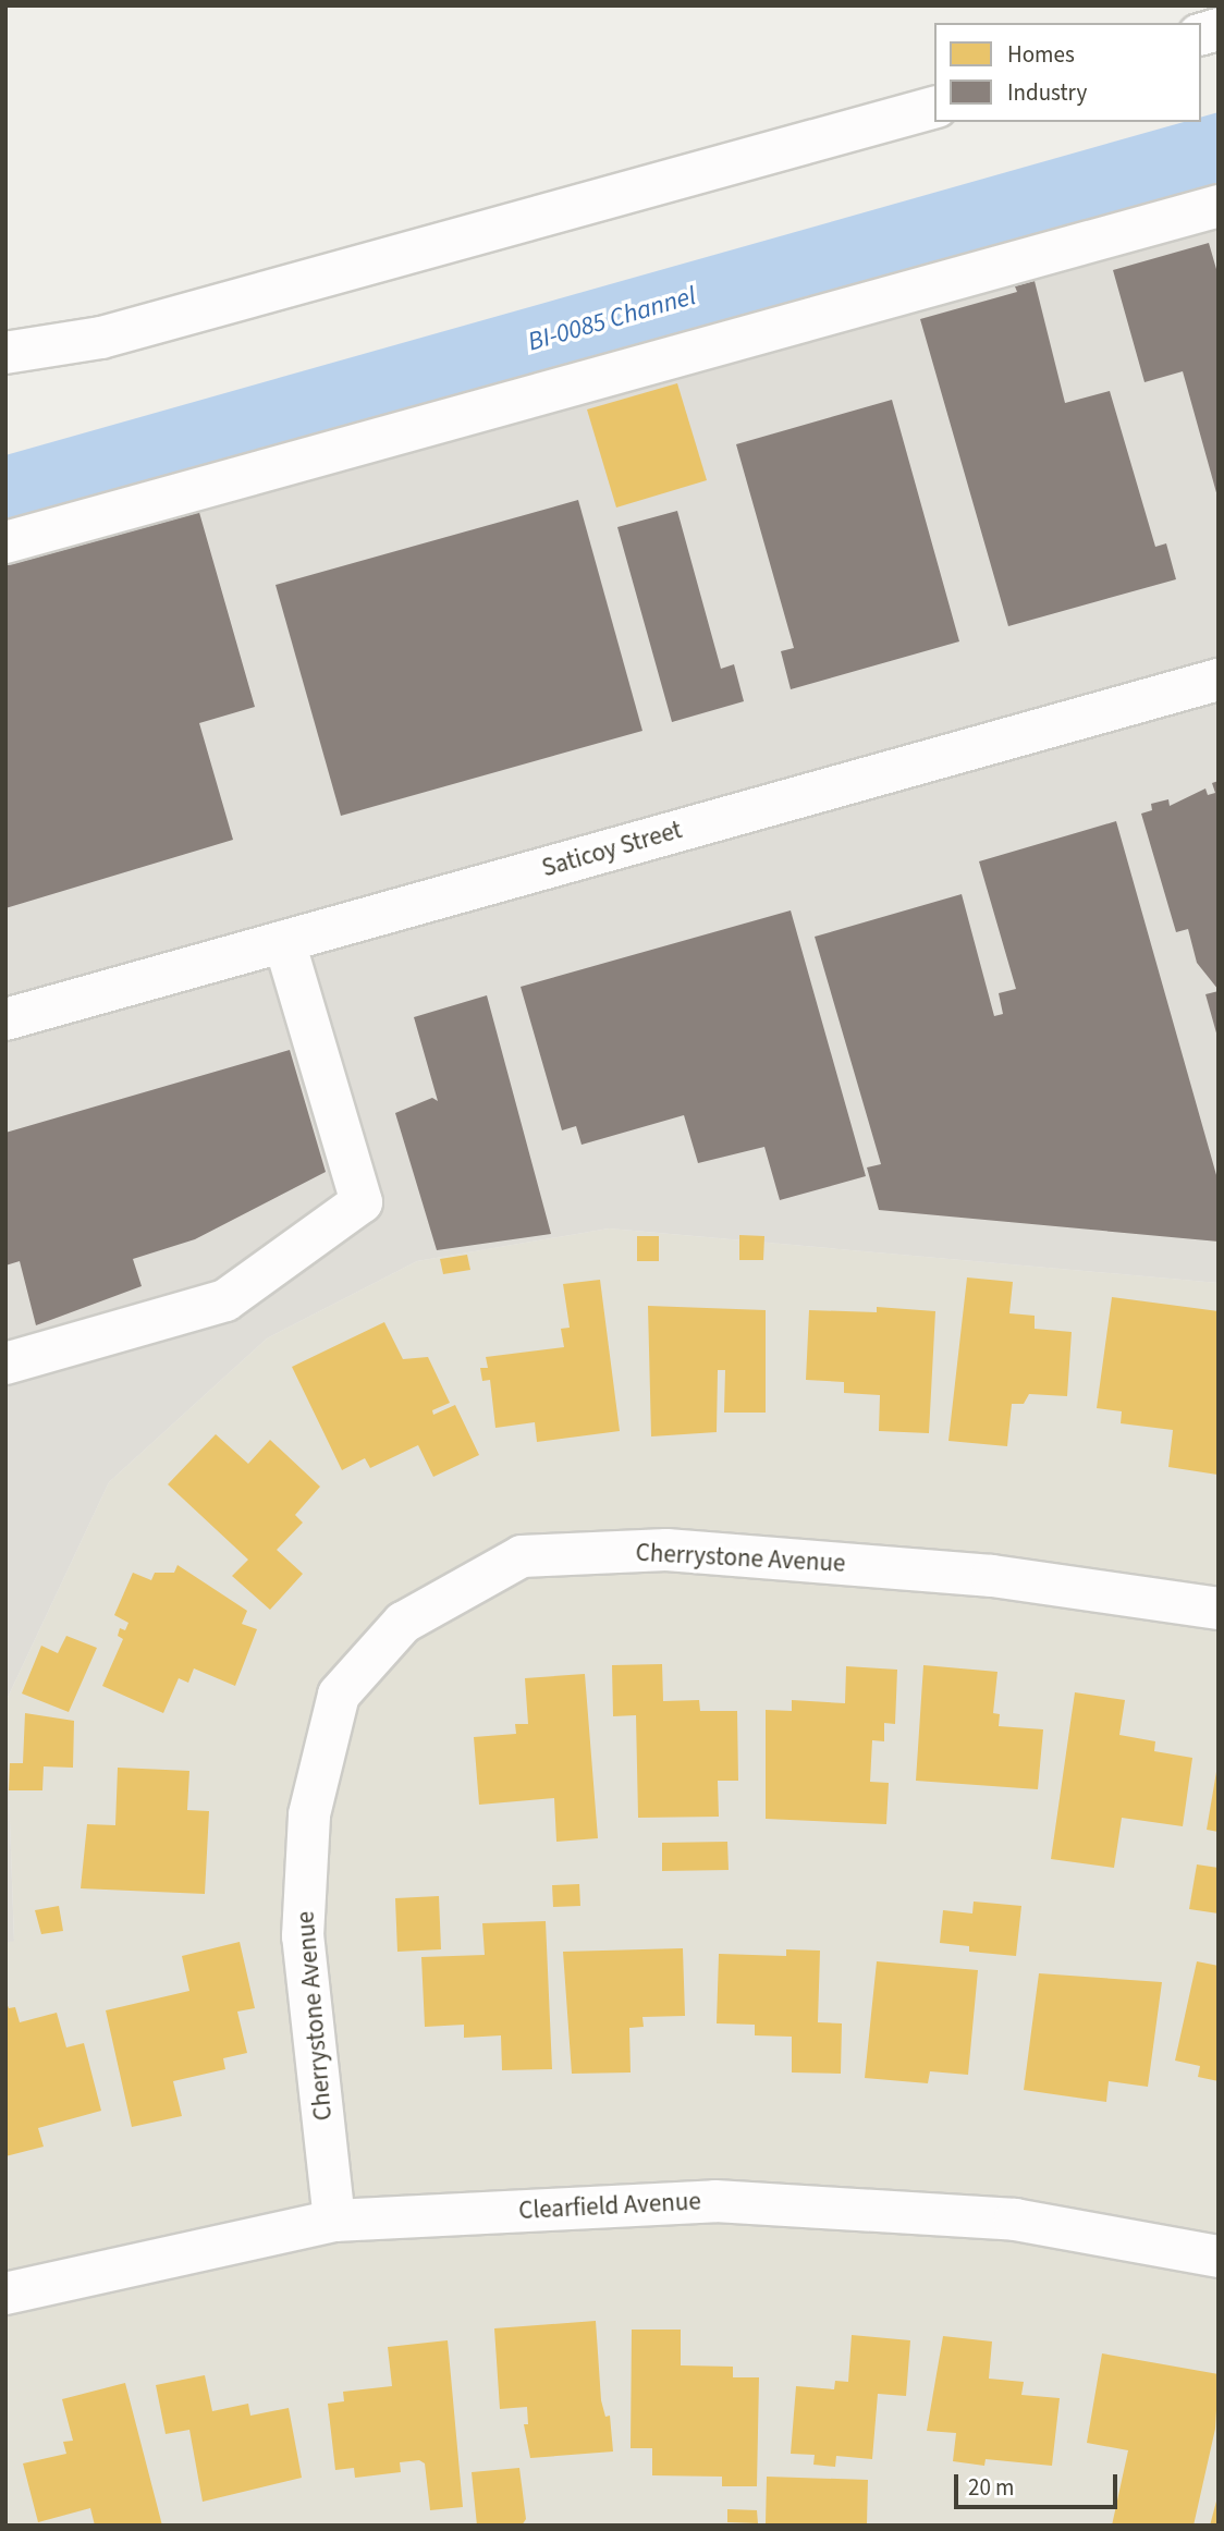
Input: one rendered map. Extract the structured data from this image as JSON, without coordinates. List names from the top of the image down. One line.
{"streets":{"street":["Saticoy Street","Cherrystone Avenue","Clearfield Avenue"]},"crossings":[["Cherrystone Avenue","Clearfield Avenue"]],"water":["BI-0085 Channel"],"legend":["Homes","Industry"],"scale_bar":"20 m"}
